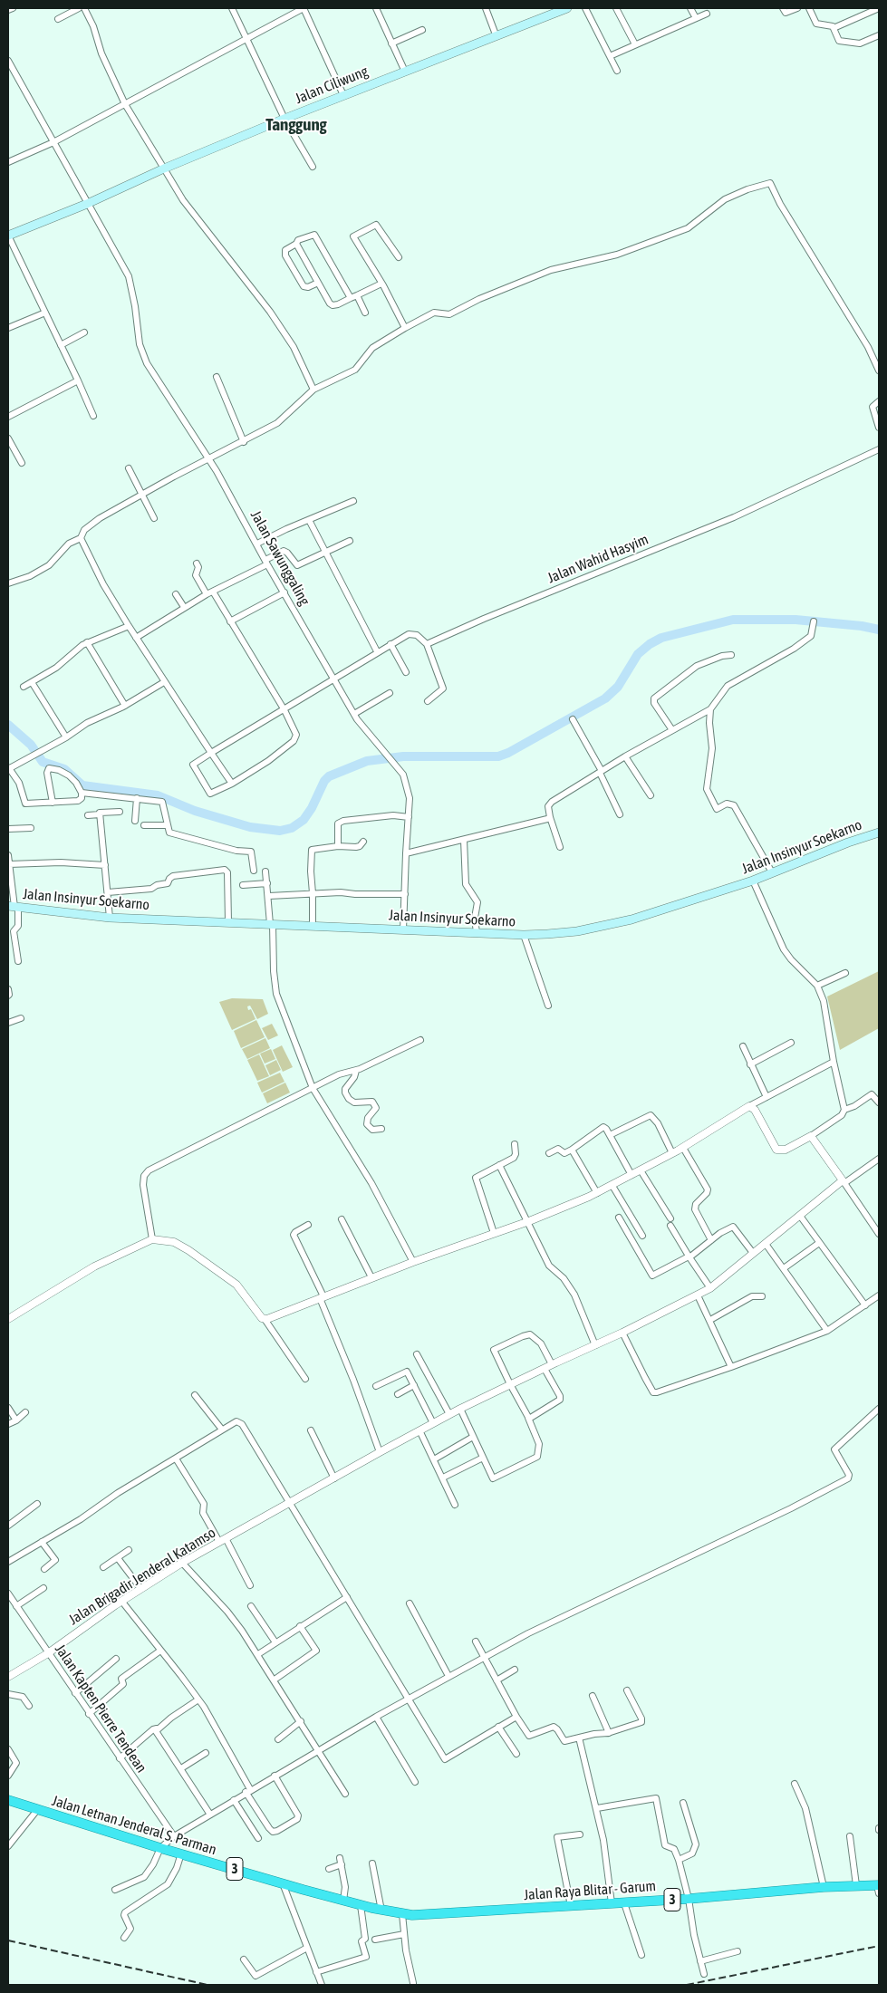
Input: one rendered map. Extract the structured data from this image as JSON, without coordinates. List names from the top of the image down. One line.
{"streets":{"highway":["Jalan Letnan Jenderal S. Parman","3","Jalan Raya Blitar - Garum"],"main road":["Jalan Ciliwung","Jalan Insinyur Soekarno"],"street":["Jalan Sawunggaling","Jalan Wahid Hasyim","Jalan Brigadir Jenderal Katamso","Jalan Kapten Pierre Tendean"]},"crossings":[["Jalan Ciliwung","Jalan Sawunggaling"],["Jalan Sawunggaling","Jalan Insinyur Soekarno"],["Jalan Brigadir Jenderal Katamso","Jalan Kapten Pierre Tendean"],["Jalan Letnan Jenderal S. Parman","Jalan Raya Blitar - Garum"]],"districts":["Tanggung"]}
